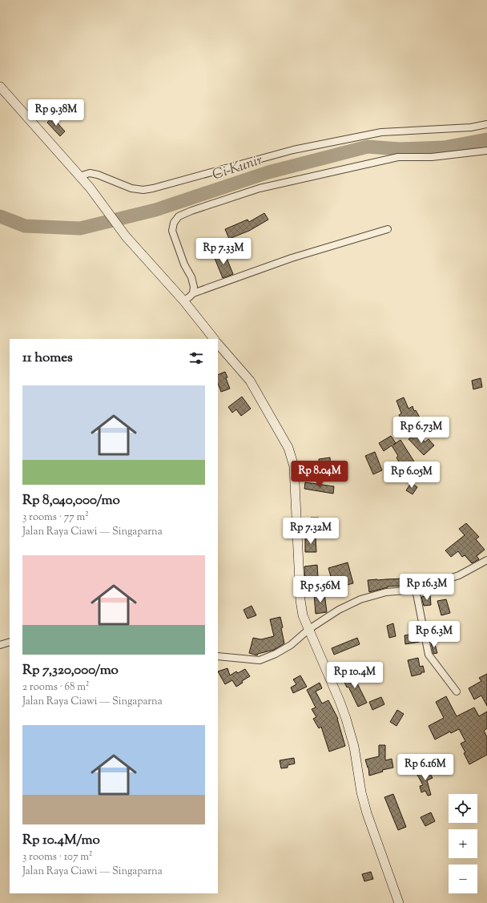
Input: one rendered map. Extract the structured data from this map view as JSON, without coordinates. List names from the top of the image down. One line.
{"water":["Ci Kunir"],"page":{"price":["Rp 9.38M","Rp 7.33M","Rp 6.73M","Rp 8.04M","Rp 6.05M","Rp 7.32M","Rp 16.3M","Rp 5.56M","Rp 6.3M","Rp 10.4M","Rp 6.16M"],"heading":"11 homes","list":[{"name":"Rp 8,040,000/mo","note":"3 rooms · 77 m² · Jalan Raya Ciawi — Singaparna"},{"name":"Rp 7,320,000/mo","note":"2 rooms · 68 m² · Jalan Raya Ciawi — Singaparna"},{"name":"Rp 10.4M/mo","note":"3 rooms · 107 m² · Jalan Raya Ciawi — Singaparna"}],"map_buttons":["+","−"]}}
